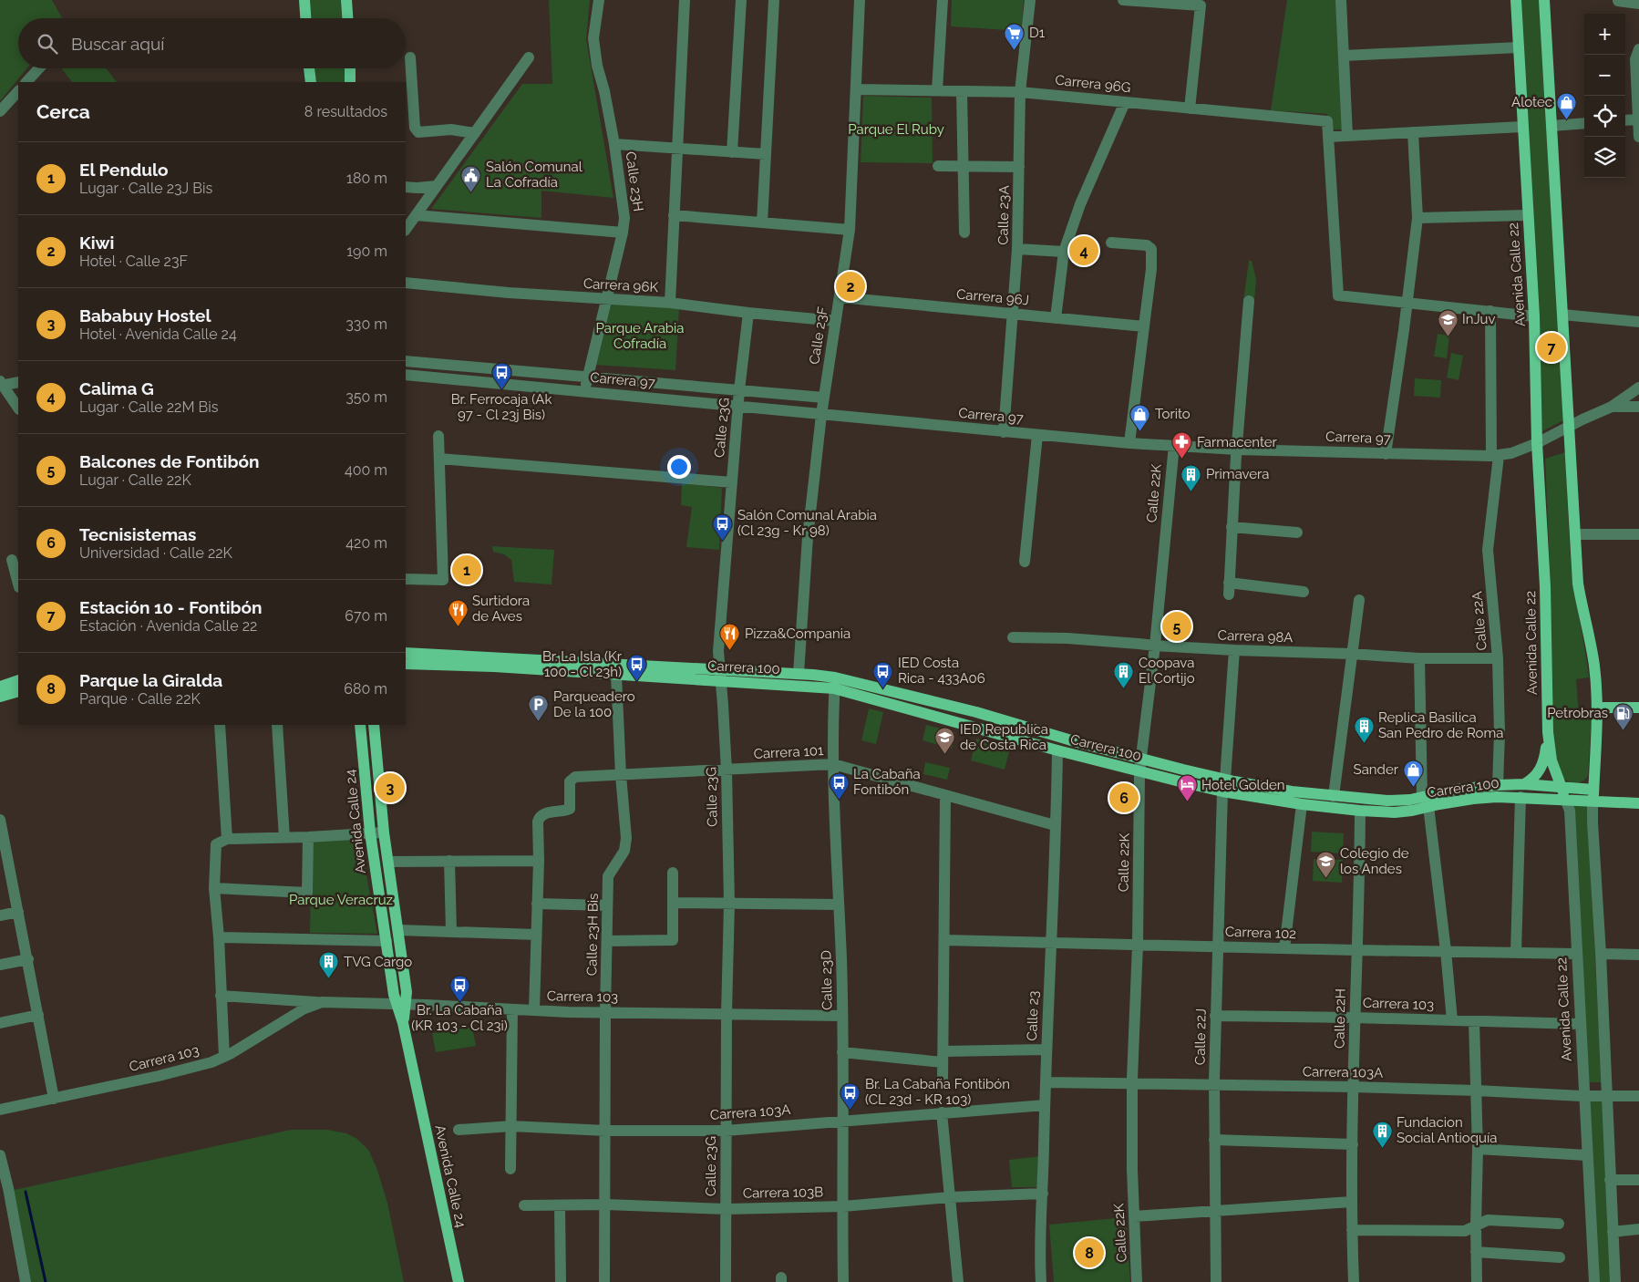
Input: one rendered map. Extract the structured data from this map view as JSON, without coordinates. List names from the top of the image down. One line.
{"streets":{"main road":["Avenida Calle 22","Carrera 100","Avenida Calle 24"],"street":["Carrera 96G","Calle 23H","Calle 23A","Carrera 96K","Carrera 96J","Calle 23F","Carrera 97","Calle 23G","Calle 22K","Calle 22A","Carrera 98A","Carrera 101","Carrera 102","Calle 23H Bis","Calle 23D","Carrera 103","Calle 23","Calle 22H","Calle 22J","Carrera 103A","Carrera 103B"]},"crossings":[["Carrera 96G","Calle 23A"],["Carrera 96G","Calle 23F"],["Calle 23H","Carrera 96K"],["Calle 23H","Carrera 97"],["Calle 23A","Carrera 96J"],["Calle 23A","Carrera 97"],["Avenida Calle 22","Carrera 97"],["Avenida Calle 22","Carrera 100"],["Avenida Calle 22","Carrera 102"],["Avenida Calle 22","Carrera 103"],["Avenida Calle 22","Carrera 103A"],["Carrera 96K","Calle 23F"],["Carrera 96K","Calle 23G"],["Carrera 96J","Calle 23F"],["Calle 23F","Carrera 97"],["Calle 23F","Carrera 100"],["Carrera 97","Calle 23G"],["Carrera 97","Calle 22K"],["Carrera 97","Calle 22A"],["Calle 23G","Carrera 100"],["Calle 23G","Carrera 101"],["Calle 23G","Carrera 103"],["Calle 23G","Carrera 103A"],["Calle 23G","Carrera 103B"],["Calle 22K","Carrera 98A"],["Calle 22K","Carrera 100"],["Calle 22K","Carrera 102"],["Calle 22K","Carrera 103A"],["Calle 22A","Carrera 98A"],["Calle 22A","Carrera 100"],["Carrera 100","Calle 23H Bis"],["Carrera 100","Calle 23D"],["Carrera 100","Calle 23"],["Carrera 100","Calle 22H"],["Carrera 100","Calle 22J"],["Carrera 101","Calle 23H Bis"],["Carrera 101","Calle 23D"],["Carrera 101","Calle 23"],["Avenida Calle 24","Carrera 103"],["Carrera 102","Calle 23"],["Carrera 102","Calle 22H"],["Carrera 102","Calle 22J"],["Calle 23H Bis","Carrera 103"],["Calle 23H Bis","Carrera 103A"],["Calle 23H Bis","Carrera 103B"],["Calle 23D","Carrera 103"],["Calle 23D","Carrera 103A"],["Calle 23D","Carrera 103B"],["Carrera 103","Calle 22H"],["Carrera 103","Calle 22J"],["Calle 23","Carrera 103A"],["Calle 23","Carrera 103B"],["Calle 22H","Carrera 103A"],["Calle 22J","Carrera 103A"]],"parks":["Parque El Ruby","Parque Arabia Cofradía","Parque Veracruz"],"places":{"supermarket":["D1"],"shop":["Alotec","Torito","Sander"],"public building":["Salón Comunal La Cofradía"],"school or university":["InJuv","IED Republica de Costa Rica","Colegio de los Andes"],"bus stop":["Br. Ferrocaja (Ak 97 - Cl 23j Bis)","Salón Comunal Arabia (Cl 23g - Kr 98)","Br. La Isla (Kr 100 - Cl 23h)","IED Costa Rica - 433A06","La Cabaña Fontibón","Br. La Cabaña (KR 103 - Cl 23i)","Br. La Cabaña Fontibón (CL 23d - KR 103)"],"pharmacy":["Farmacenter"],"building":["Primavera","Coopava El Cortijo","Replica Basilica San Pedro de Roma","TVG Cargo","Fundacion Social Antioquía"],"restaurant":["Surtidora de Aves","Pizza&Compania"],"parking":["Parqueadero De la 100"],"fuel station":["Petrobras"],"hotel":["Hotel Golden"]},"page":{"map_buttons":["+","−"],"search":"Buscar aquí","heading":["Cerca","8 resultados"],"list":[{"mark":"1","name":"El Pendulo","note":"Lugar · Calle 23J Bis","value":"180 m"},{"mark":"2","name":"Kiwi","note":"Hotel · Calle 23F","value":"190 m"},{"mark":"3","name":"Bababuy Hostel","note":"Hotel · Avenida Calle 24","value":"330 m"},{"mark":"4","name":"Calima G","note":"Lugar · Calle 22M Bis","value":"350 m"},{"mark":"5","name":"Balcones de Fontibón","note":"Lugar · Calle 22K","value":"400 m"},{"mark":"6","name":"Tecnisistemas","note":"Universidad · Calle 22K","value":"420 m"},{"mark":"7","name":"Estación 10 - Fontibón","note":"Estación · Avenida Calle 22","value":"670 m"},{"mark":"8","name":"Parque la Giralda","note":"Parque · Calle 22K","value":"680 m"}],"pins":["4","2","7","1","5","3","6","8"]}}
